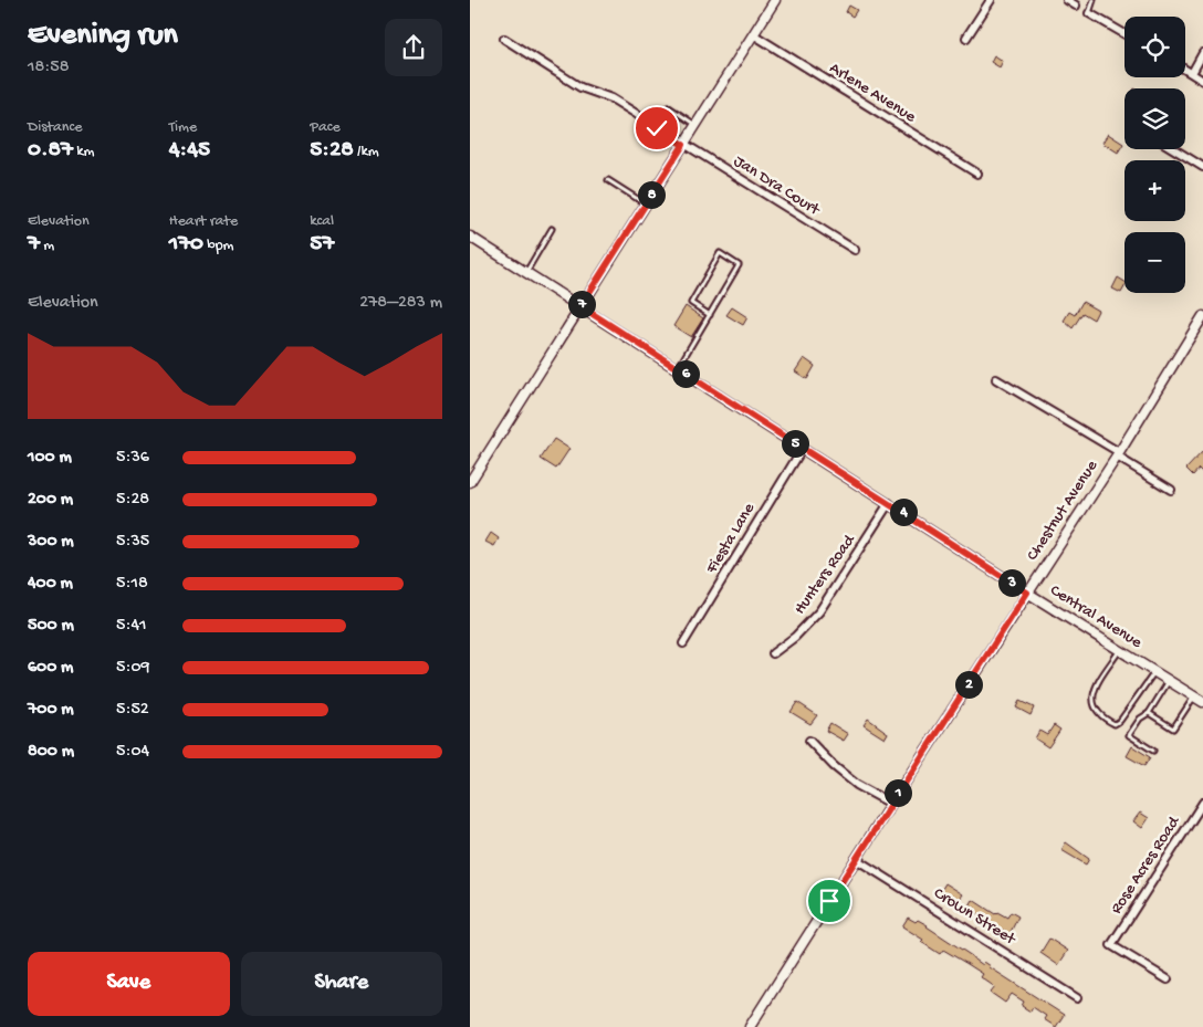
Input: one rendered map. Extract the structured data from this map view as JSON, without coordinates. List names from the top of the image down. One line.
{"streets":{"street":["Arlene Avenue","Jan Dra Court","Chestnut Avenue","Fiesta Lane","Hunters Road","Central Avenue","Rose Acres Road","Crown Street"]},"crossings":[["Chestnut Avenue","Central Avenue"],["Chestnut Avenue","Crown Street"],["Fiesta Lane","Central Avenue"],["Hunters Road","Central Avenue"]],"page":{"heading":["Evening run","18:58"],"map_buttons":["+","−"],"stats":[["Distance","0.87 km"],["Time","4:45"],["Pace","5:28 /km"],["Elevation","7 m"],["Heart rate","170 bpm"],["kcal","57"]],"pins":["8","7","6","5","4","3","2","1"],"chart":["Elevation","278–283 m"],"list":[{"name":"100 m","note":"5:36"},{"name":"200 m","note":"5:28"},{"name":"300 m","note":"5:35"},{"name":"400 m","note":"5:18"},{"name":"500 m","note":"5:41"},{"name":"600 m","note":"5:09"},{"name":"700 m","note":"5:52"},{"name":"800 m","note":"5:04"}],"buttons":["Save","Share"]}}
